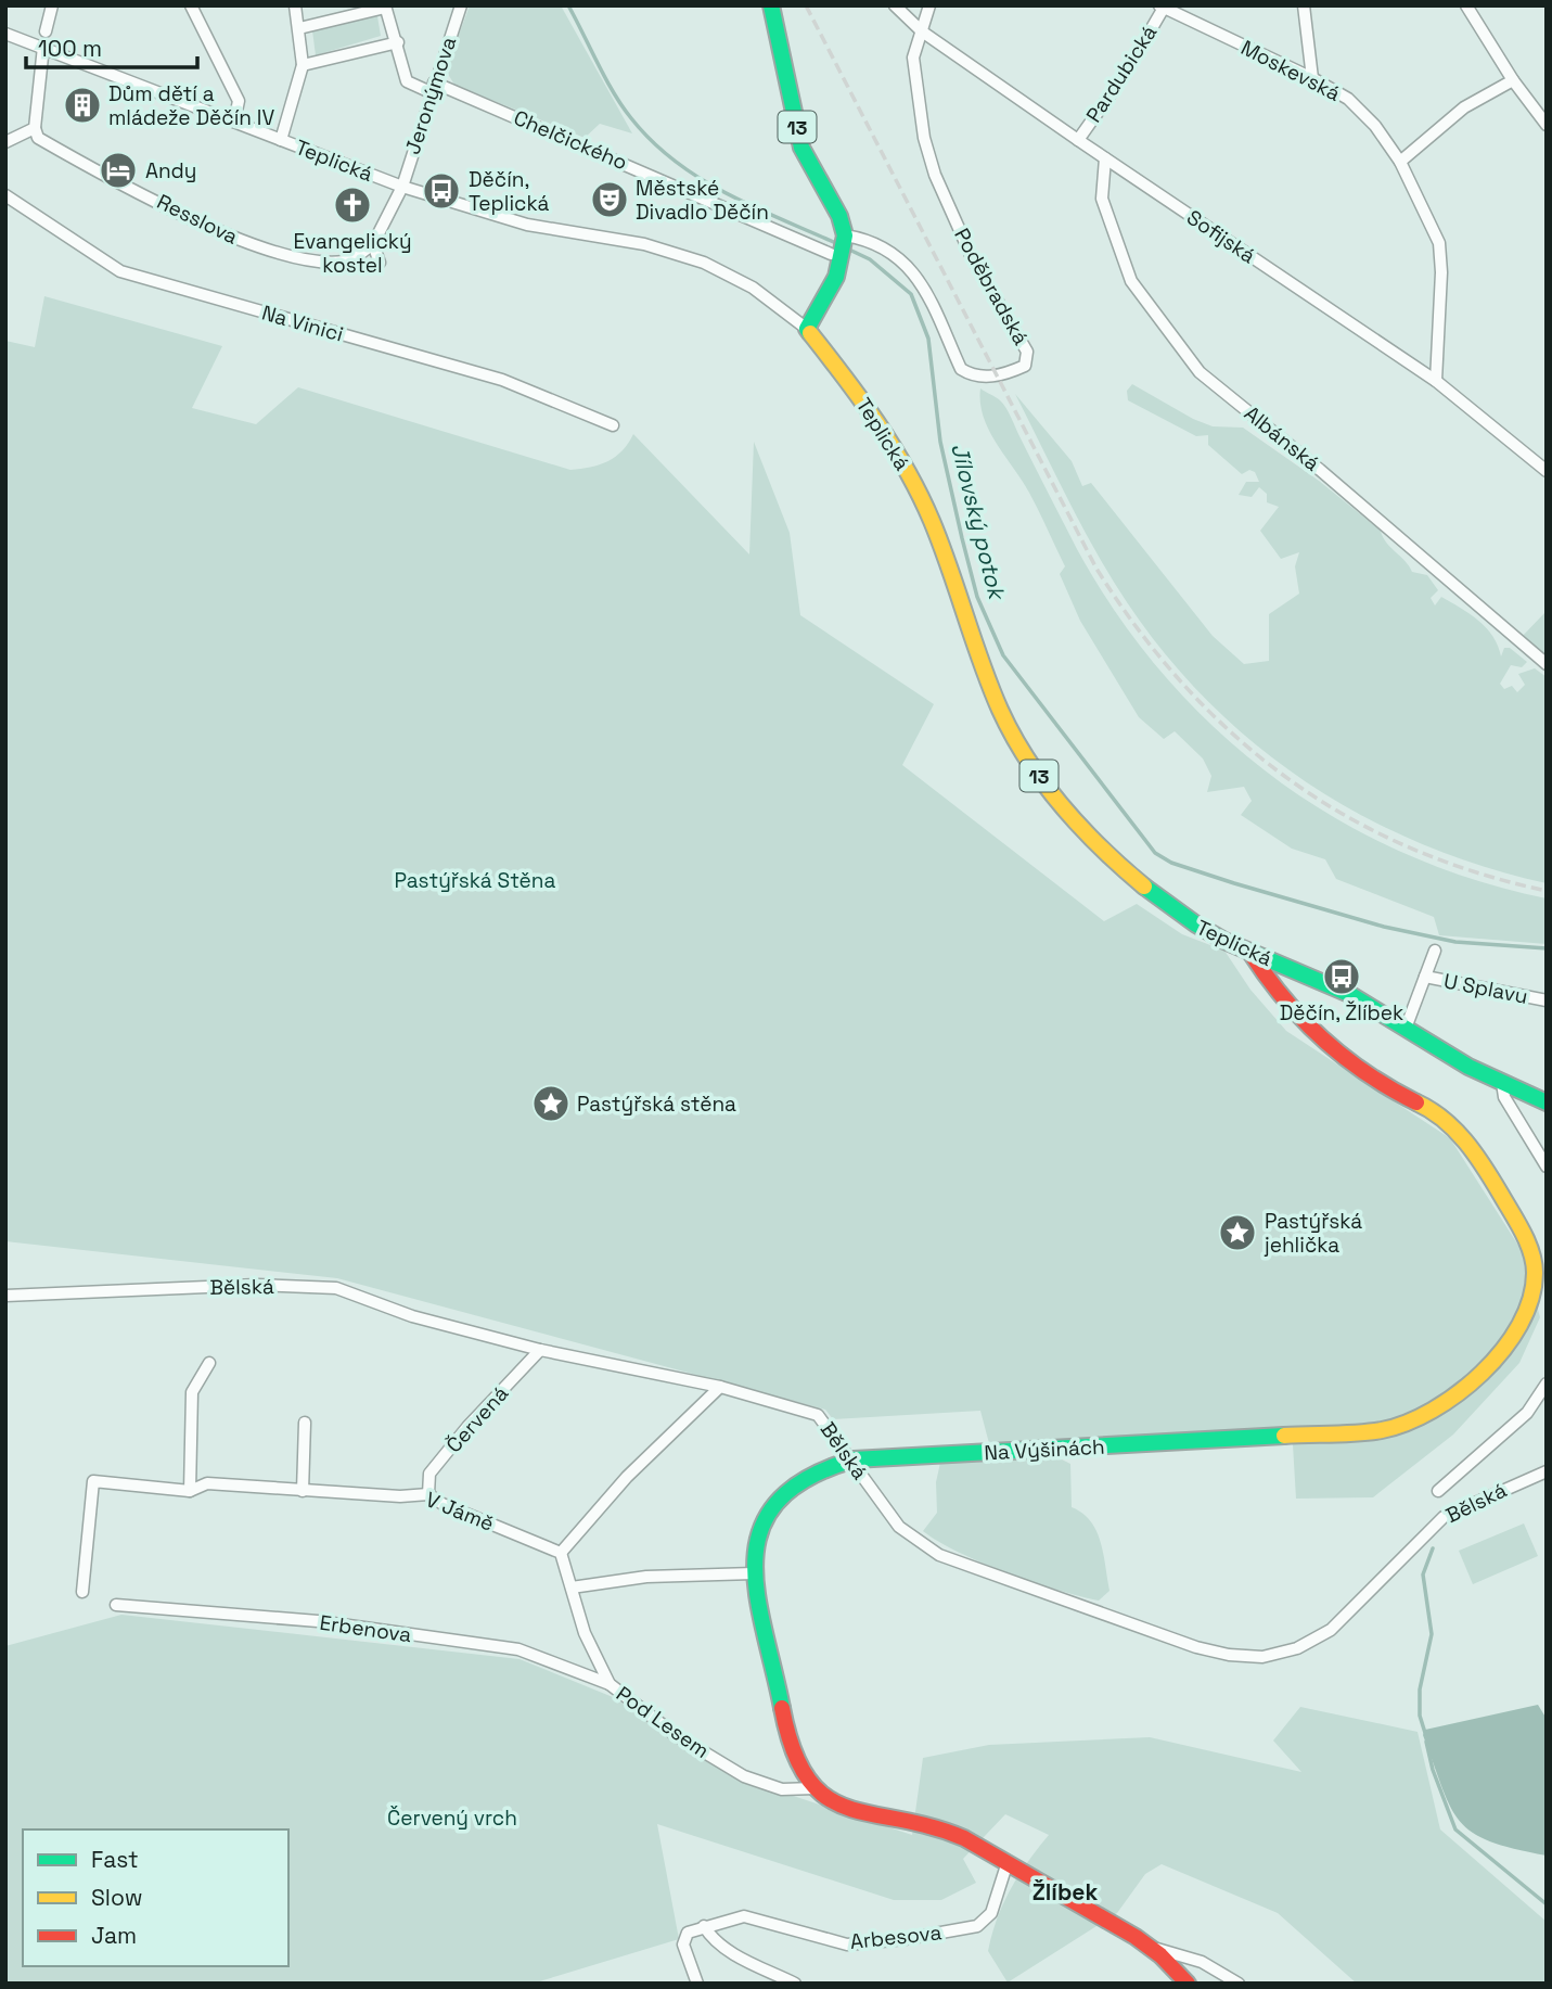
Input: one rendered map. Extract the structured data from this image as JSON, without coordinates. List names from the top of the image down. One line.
{"streets":{"street":["Moskevská","Pardubická","Jeronýmova","13","Chelčického","Teplická","Resslova","Sofijská","Poděbradská","Na Vinici","Albánská","U Splavu","Bělská","Červená","Na Výšinách","V Jámě","Erbenova","Pod Lesem","Arbesova"]},"crossings":[["Moskevská","Pardubická"],["Moskevská","Sofijská"],["Pardubická","Sofijská"],["Jeronýmova","Chelčického"],["Jeronýmova","Teplická"],["Jeronýmova","Resslova"],["13","Poděbradská"],["Teplická","Na Výšinách"],["Sofijská","Poděbradská"],["Sofijská","Albánská"],["Bělská","Červená"],["Bělská","Na Výšinách"],["Červená","V Jámě"],["Na Výšinách","Pod Lesem"],["Na Výšinách","Arbesova"],["Erbenova","Pod Lesem"]],"districts":["Žlíbek"],"water":["Jílovský potok"],"parks":["Pastýřská Stěna","Červený vrch"],"places":{"building":["Dům dětí a mládeže Děčín IV"],"hotel":["Andy"],"bus stop":["Děčín, Teplická","Děčín, Žlíbek"],"theatre":["Městské Divadlo Děčín"],"church":["Evangelický kostel"],"place":["Pastýřská stěna","Pastýřská jehlička"]},"legend":["Fast","Slow","Jam"],"scale_bar":"100 m"}
